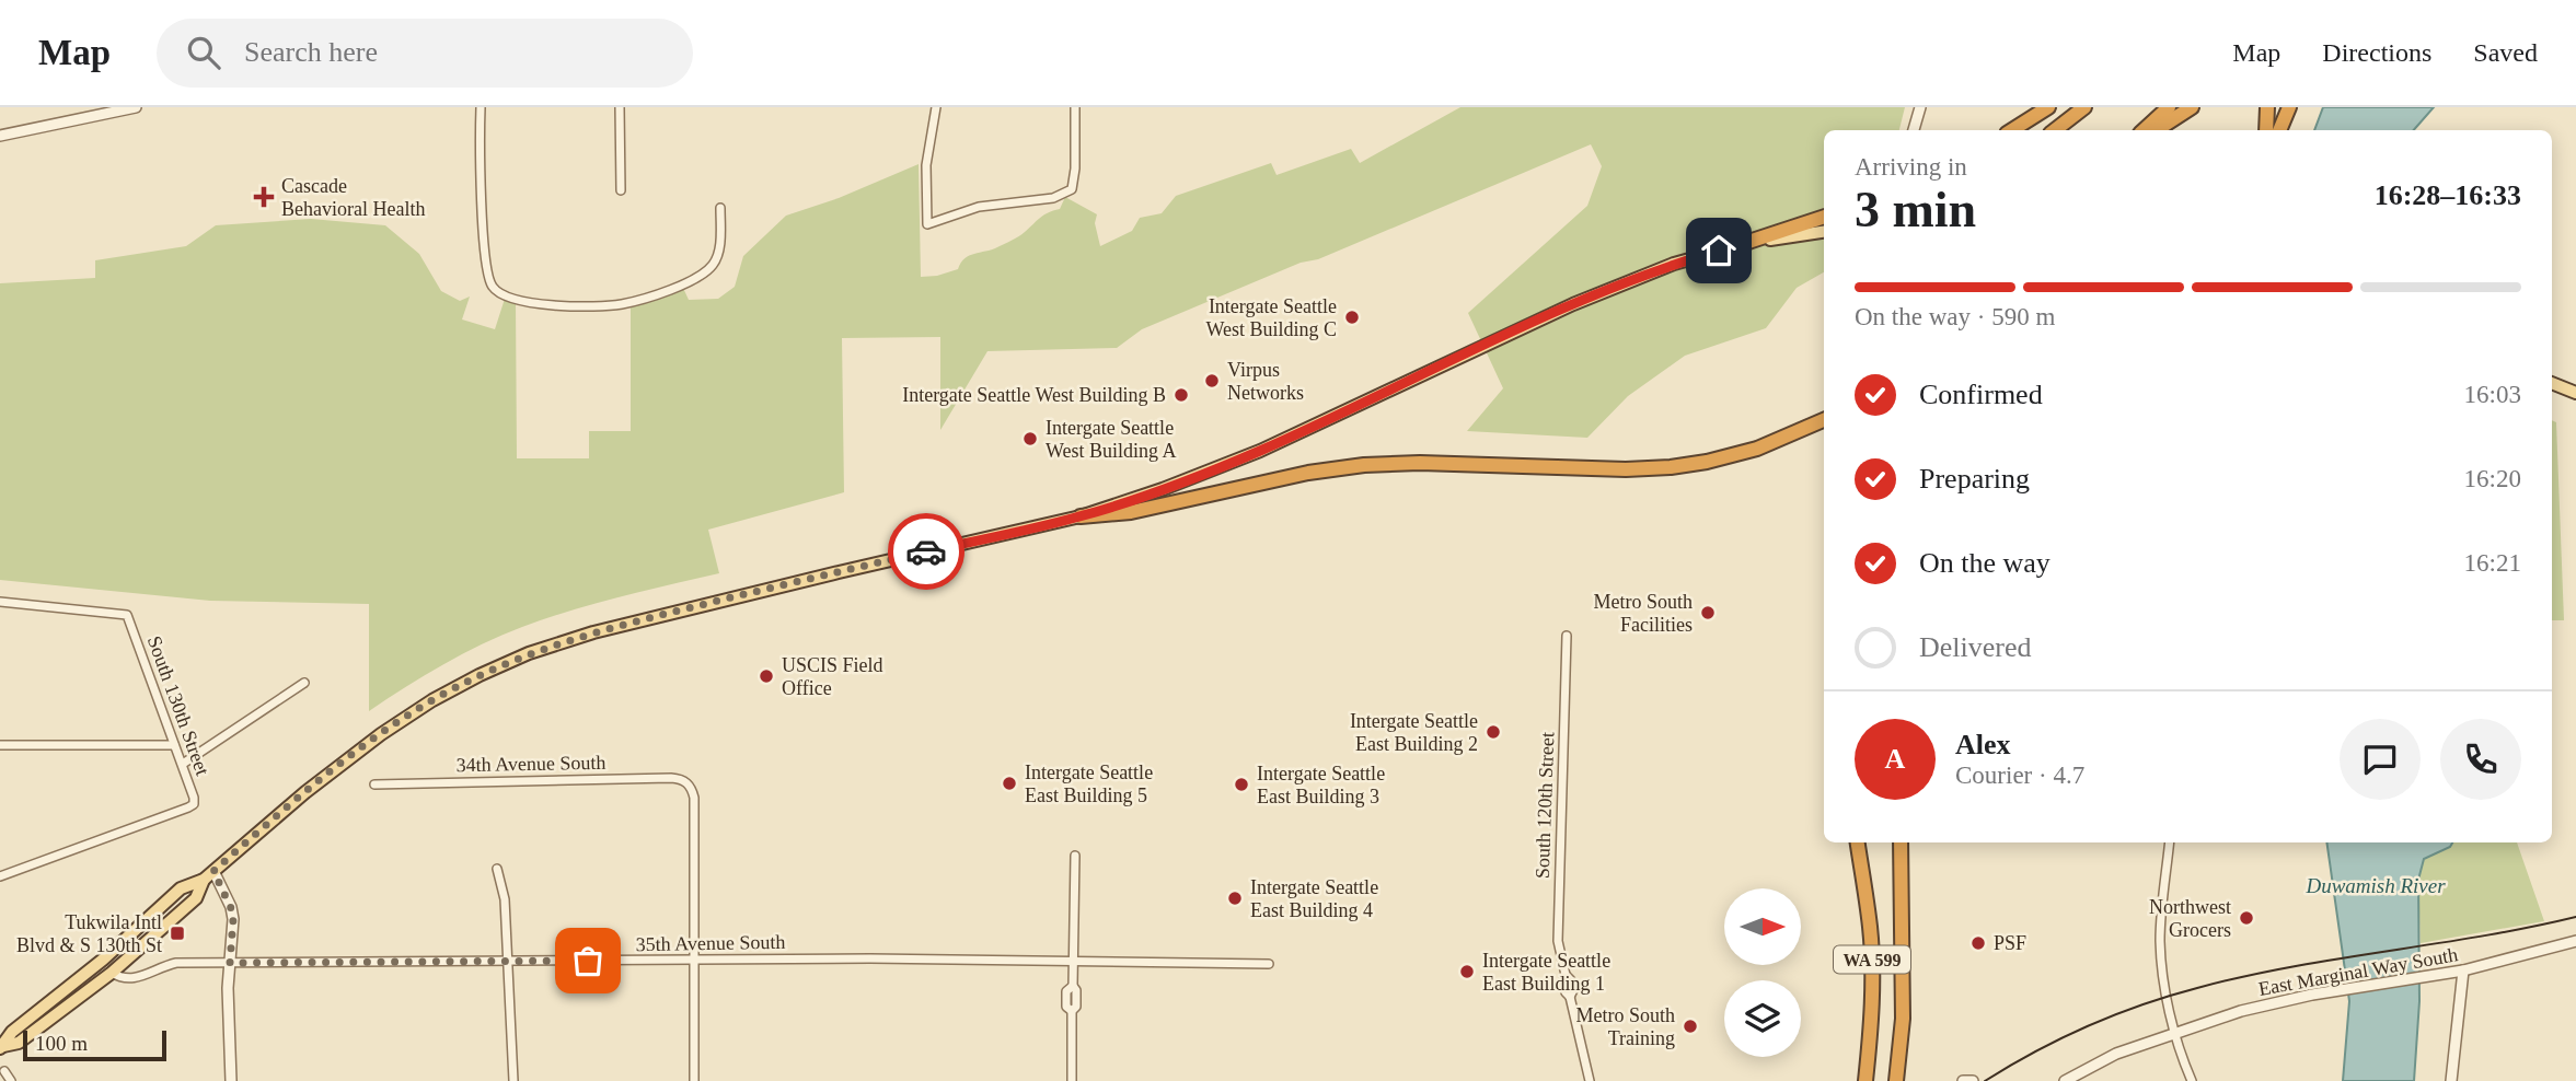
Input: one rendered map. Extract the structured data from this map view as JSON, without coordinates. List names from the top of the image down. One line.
{"streets":{"highway":["WA 599"],"street":["South 130th Street","34th Avenue South","South 120th Street","35th Avenue South","East Marginal Way South"]},"crossings":[["34th Avenue South","35th Avenue South"]],"water":["Duwamish River"],"places":{"health":["Cascade Behavioral Health"],"other":["Intergate Seattle West Building C","Virpus Networks","Intergate Seattle West Building B","Intergate Seattle West Building A","Metro South Facilities","USCIS Field Office","Intergate Seattle East Building 2","Intergate Seattle East Building 5","Intergate Seattle East Building 3","Intergate Seattle East Building 4","Northwest Grocers","PSF","Intergate Seattle East Building 1","Metro South Training"],"transit":["Tukwila Intl Blvd & S 130th St"]},"scale_bar":"100 m","north":"right","page":{"header":"Map","search":"Search here","nav":["Map","Directions","Saved"],"heading":["3 min","Arriving in","16:28–16:33"],"panel":["Alex","Courier · 4.7"],"bar":"On the way · 590 m","list":[["Confirmed","16:03"],["Preparing","16:20"],["On the way","16:21"],"Delivered"],"round":"A","scale":"100 m"}}
